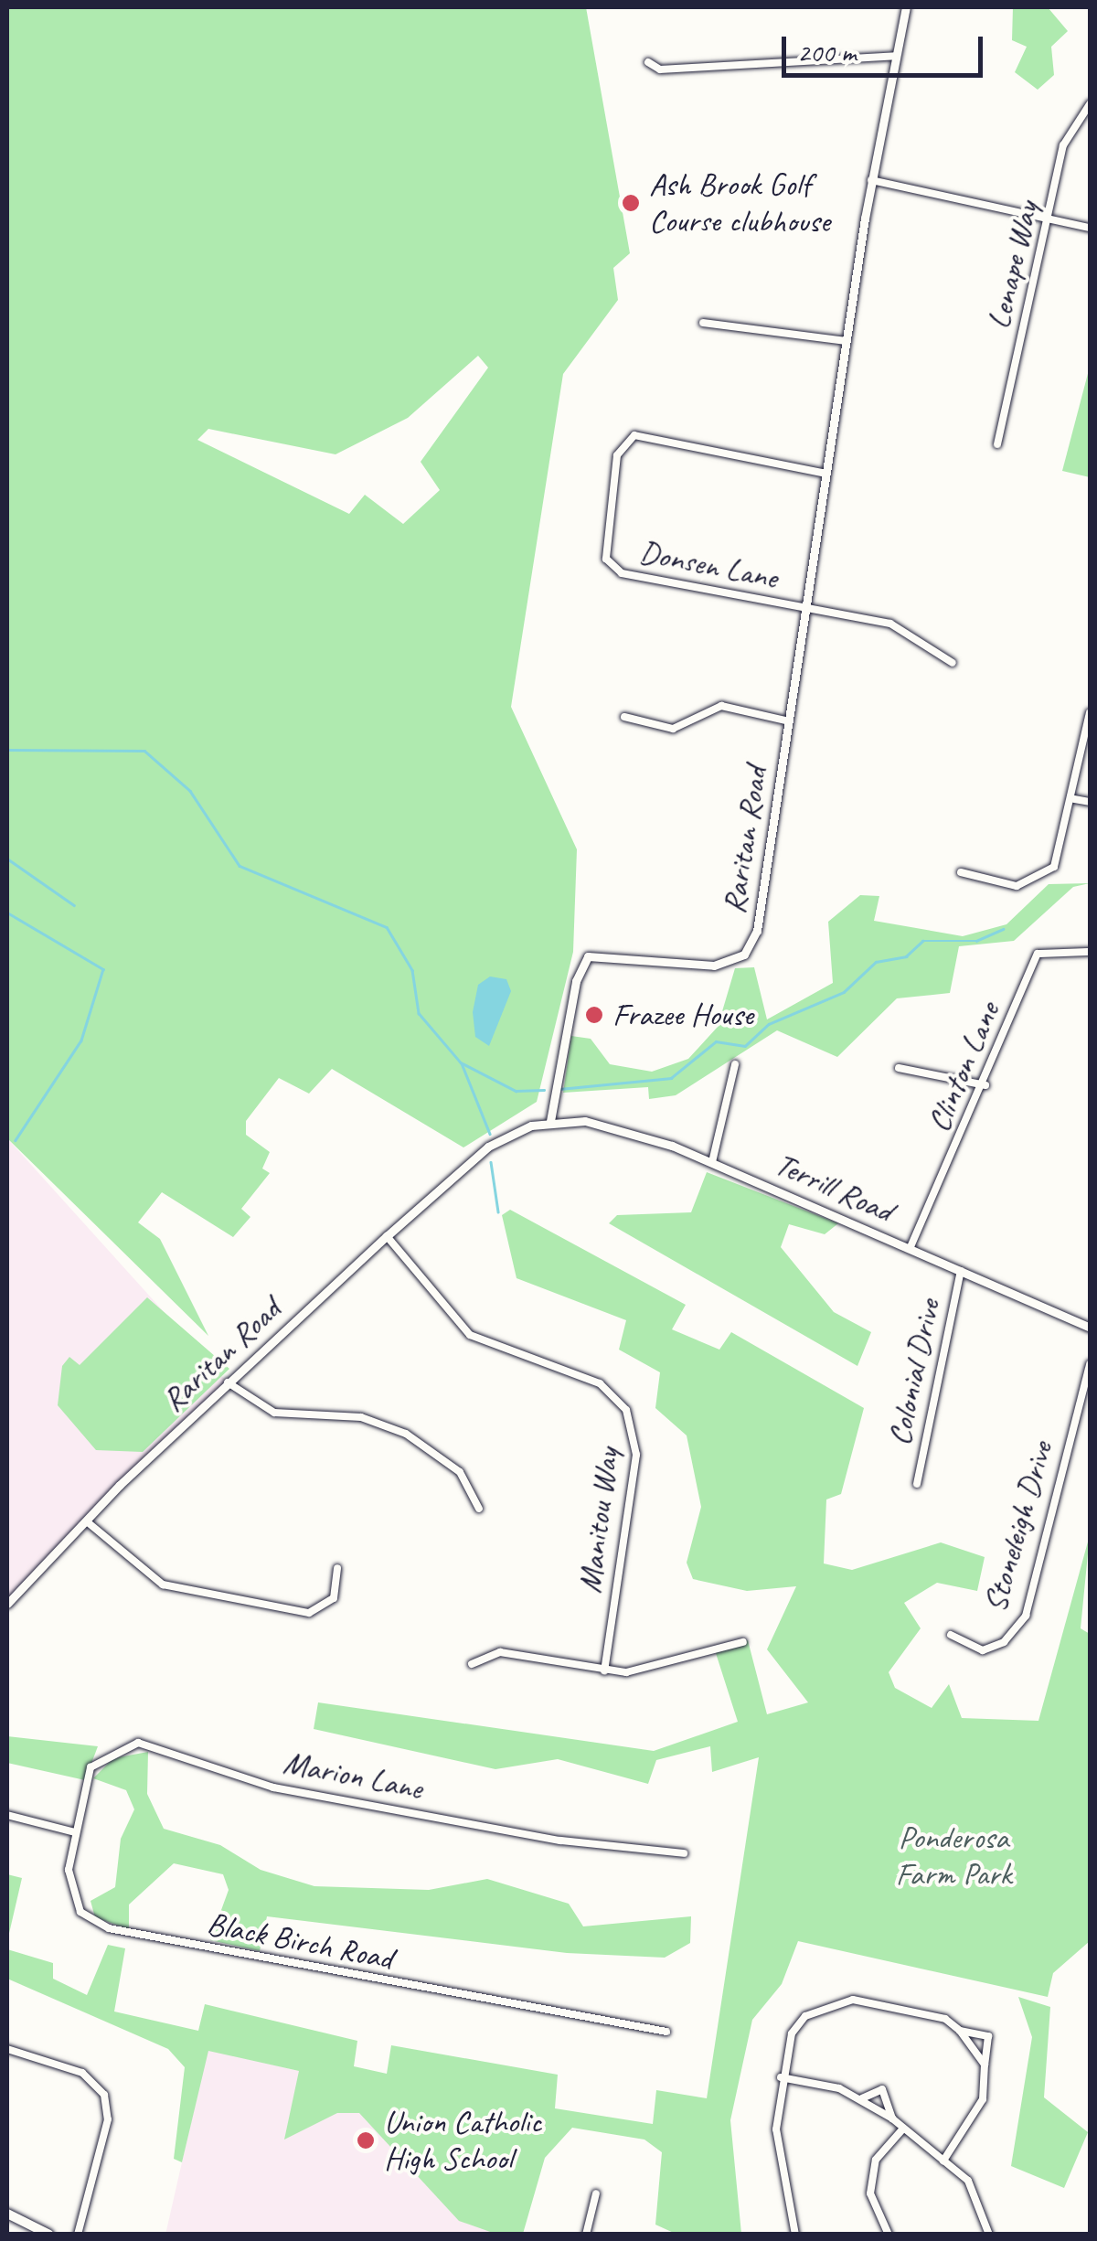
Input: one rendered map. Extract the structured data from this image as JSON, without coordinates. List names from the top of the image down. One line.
{"streets":{"street":["Lenape Way","Donsen Lane","Raritan Road","Clinton Lane","Terrill Road","Colonial Drive","Manitou Way","Stoneleigh Drive","Marion Lane","Black Birch Road"]},"crossings":[["Donsen Lane","Raritan Road"],["Raritan Road","Terrill Road"],["Raritan Road","Manitou Way"],["Clinton Lane","Terrill Road"],["Terrill Road","Colonial Drive"],["Marion Lane","Black Birch Road"]],"parks":["Ponderosa Farm Park"],"places":["Ash Brook Golf Course clubhouse","Frazee House","Union Catholic High School"],"scale_bar":"200 m"}
